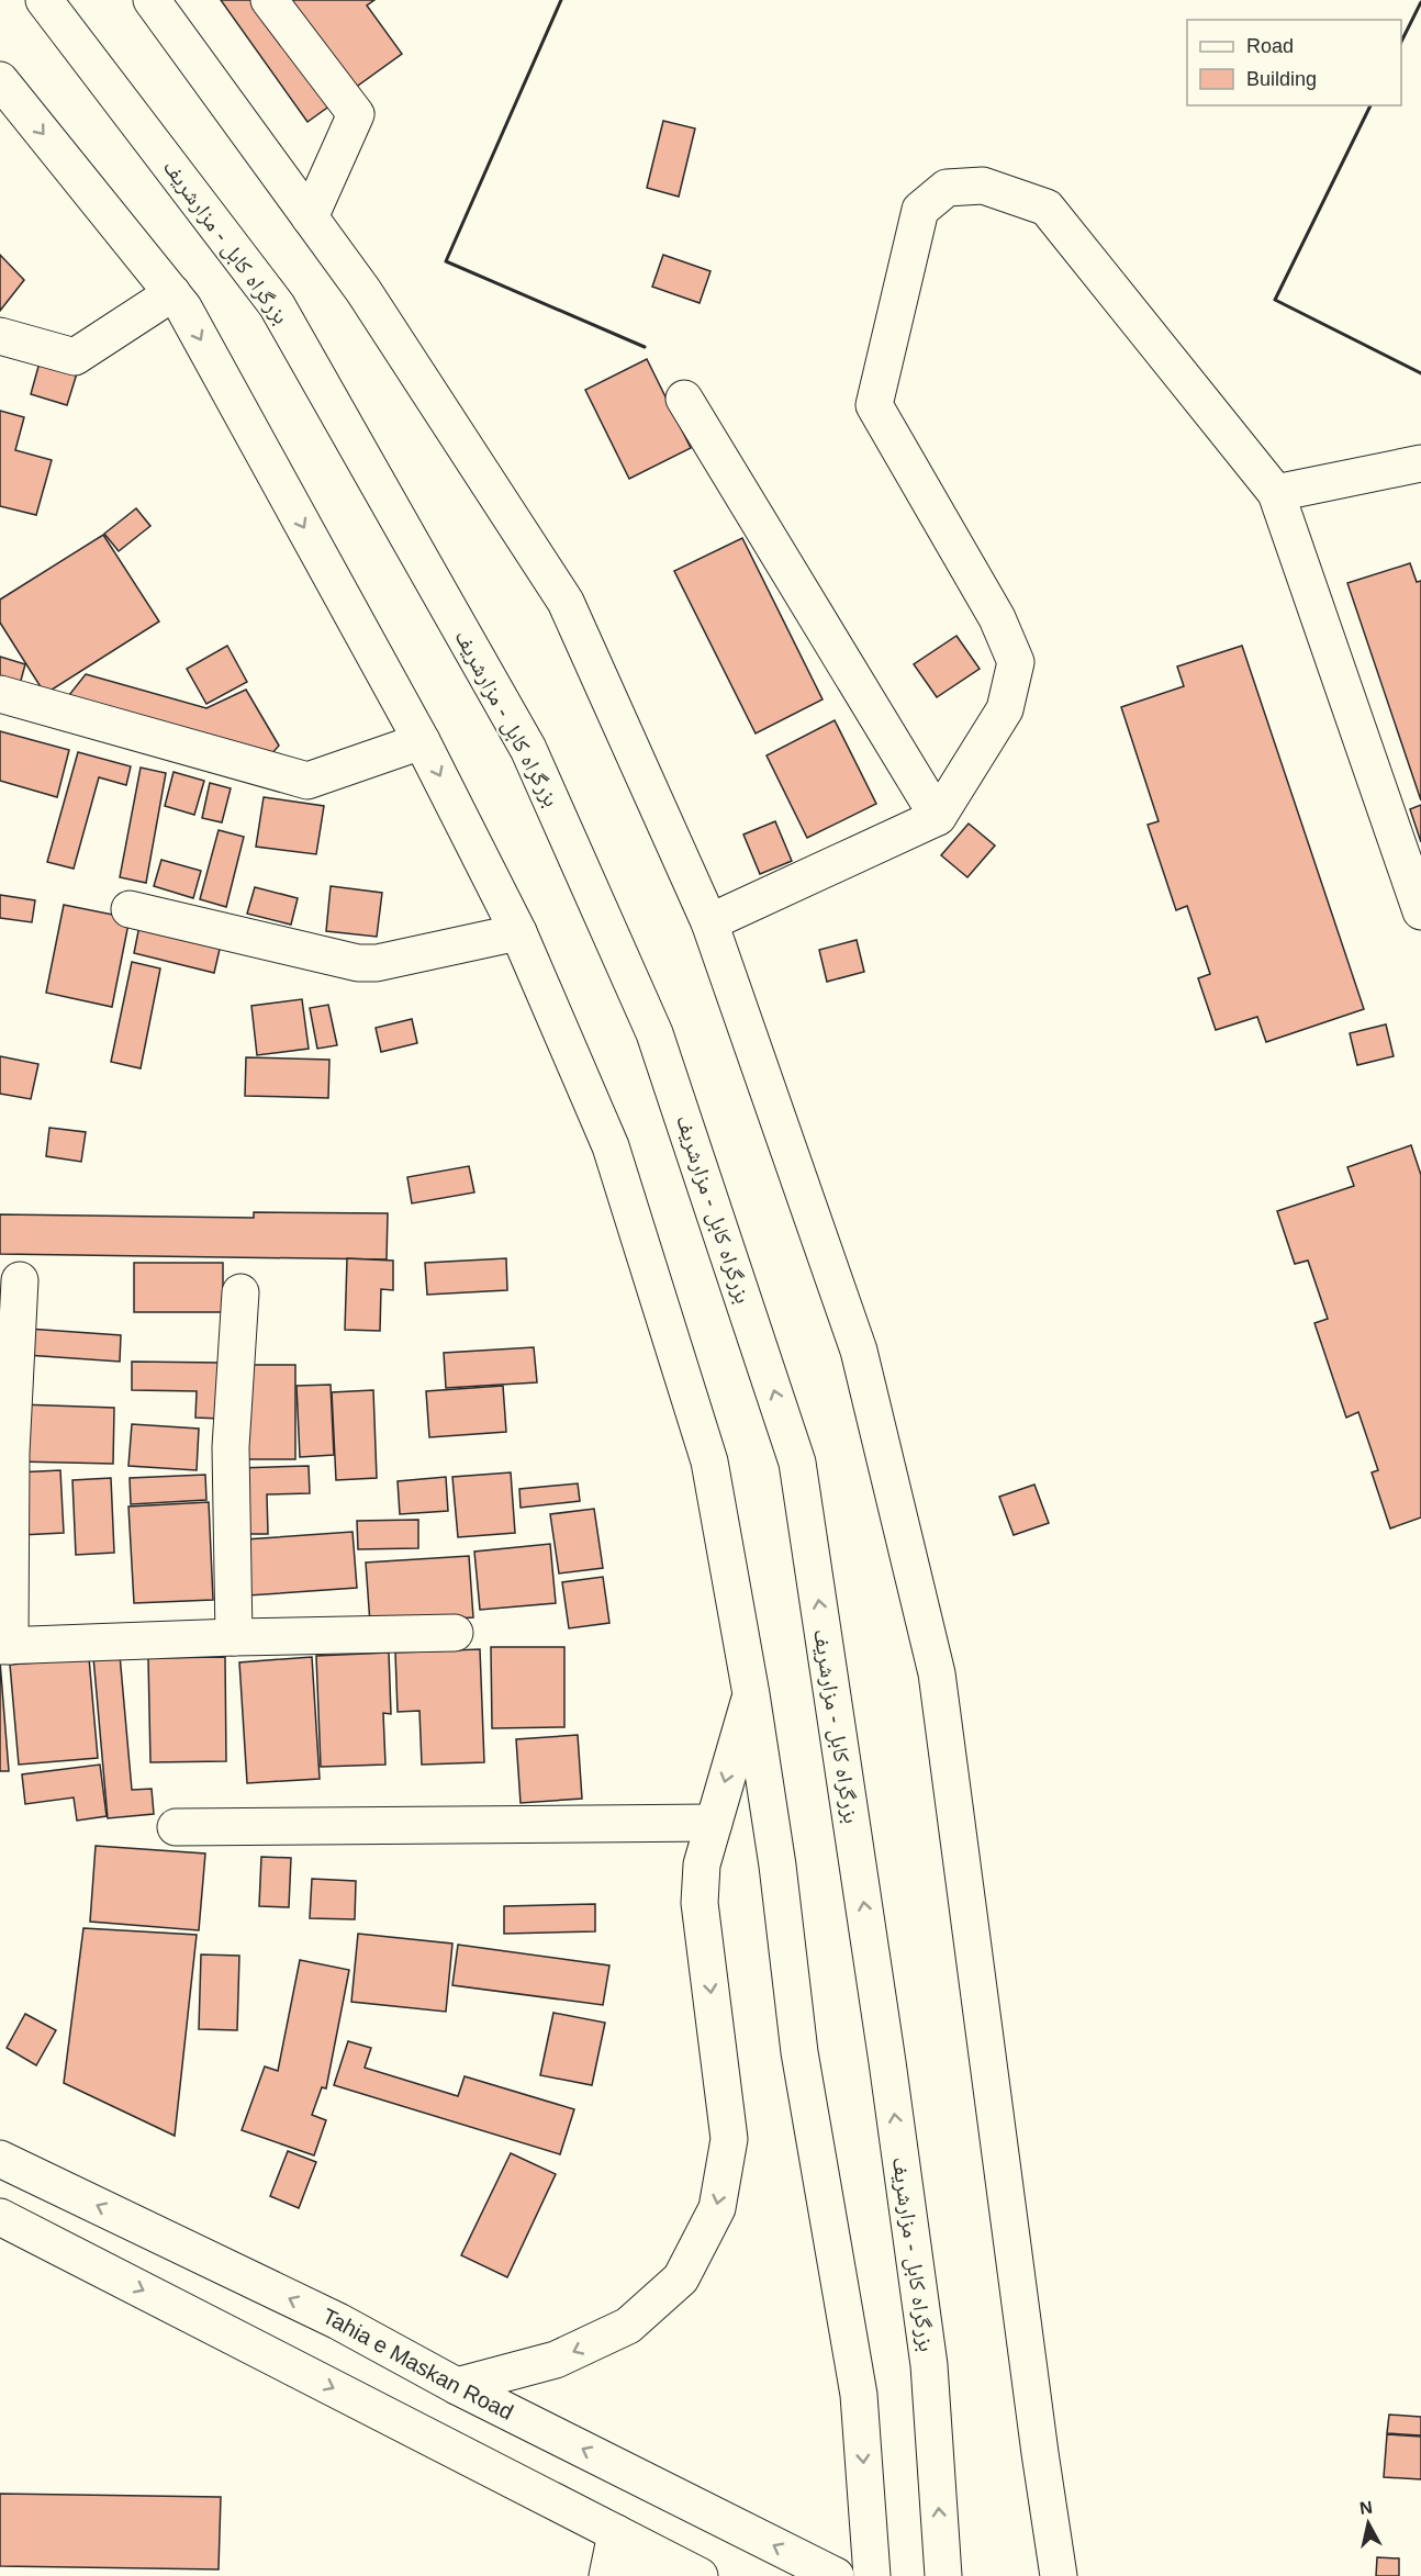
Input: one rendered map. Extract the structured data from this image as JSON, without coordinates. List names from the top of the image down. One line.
{"streets":{"main road":["بزرگراه کابل - مزارشریف","Tahia e Maskan Road"]},"legend":["Road","Building"],"north":"top"}
